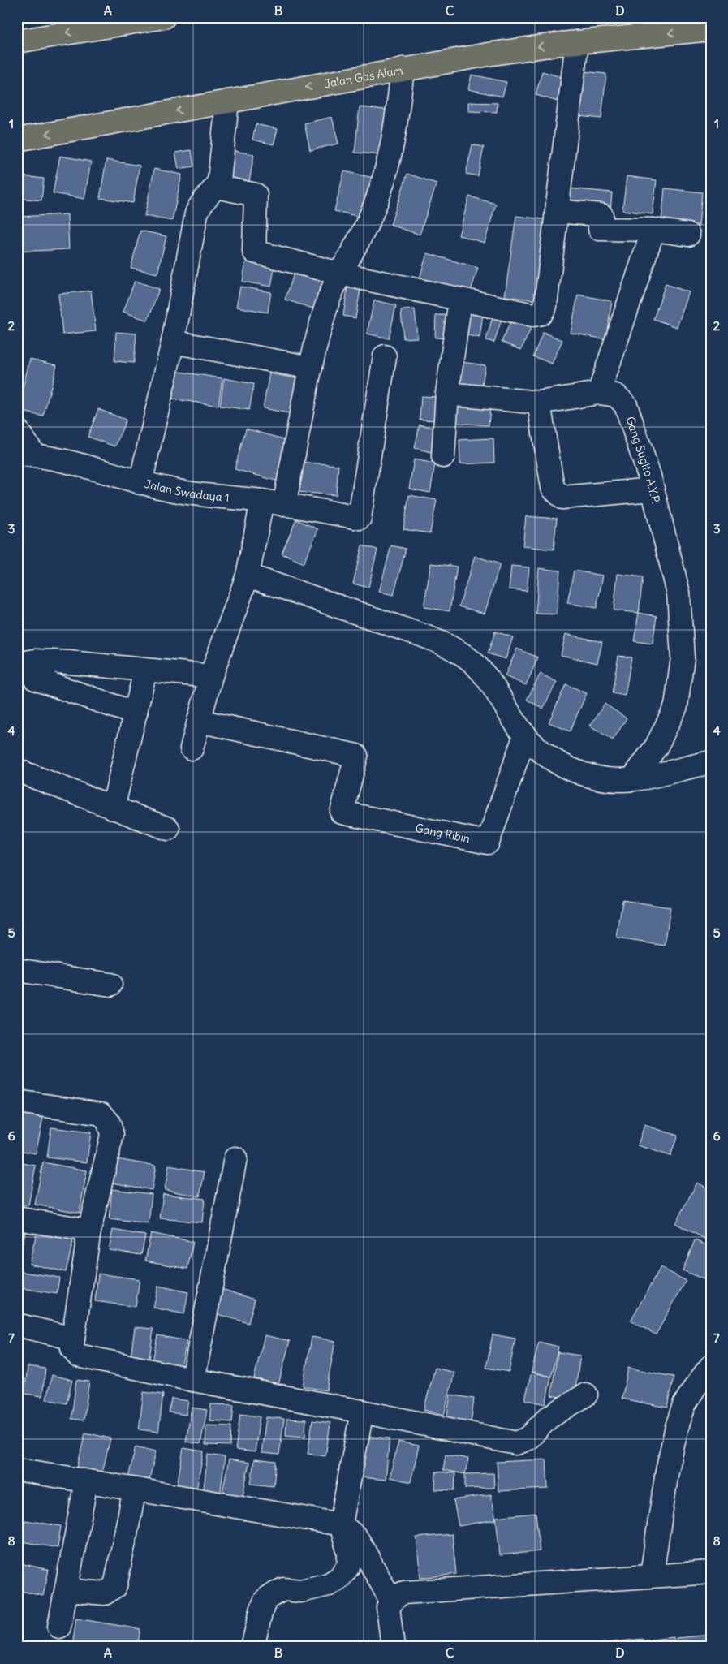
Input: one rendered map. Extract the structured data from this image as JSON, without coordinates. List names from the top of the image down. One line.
{"streets":{"main road":["Jalan Gas Alam"],"street":["Gang Sugito A.Y.P.","Jalan Swadaya 1","Gang Ribin"]},"one_way":["Jalan Gas Alam"],"grid":{"columns":["A","B","C","D"],"rows":["1","2","3","4","5","6","7","8"]}}
